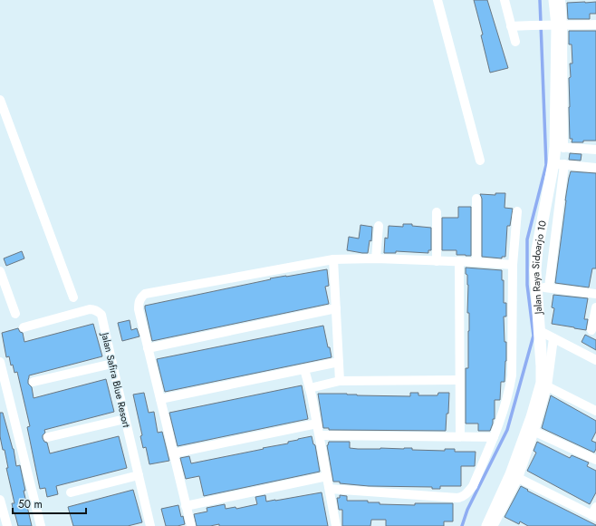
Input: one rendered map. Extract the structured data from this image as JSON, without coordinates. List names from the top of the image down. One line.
{"streets":{"street":["Jalan Raya Sidoarjo 10","Jalan Safira Blue Resort"]},"scale_bar":"50 m"}
